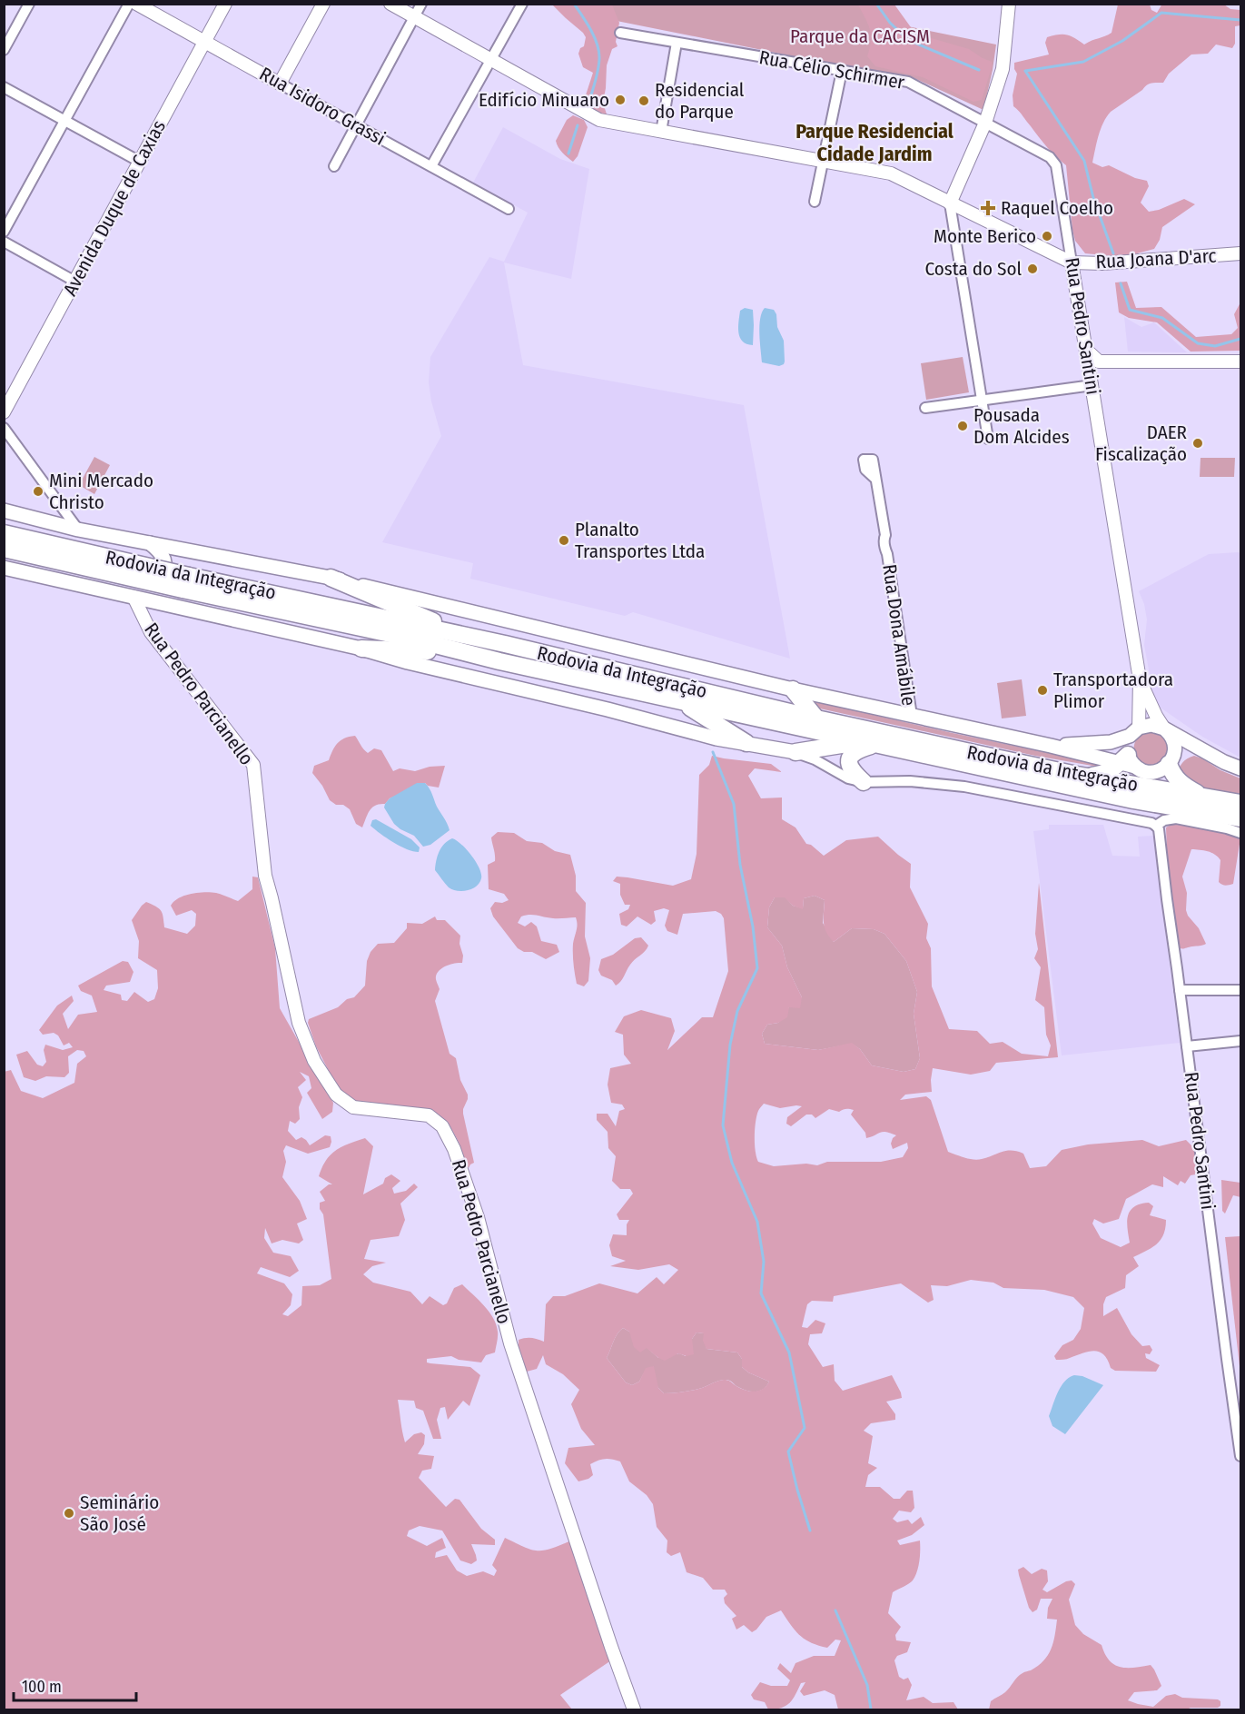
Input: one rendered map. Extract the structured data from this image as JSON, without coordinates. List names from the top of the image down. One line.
{"streets":{"highway":["Rodovia da Integração"],"street":["Rua Célio Schirmer","Rua Isidoro Grassi","Avenida Duque de Caxias","Rua Joana D'arc","Rua Pedro Santini","Rua Dona Amábile","Rua Pedro Parcianello"]},"crossings":[["Rua Célio Schirmer","Rua Pedro Santini"],["Rua Isidoro Grassi","Avenida Duque de Caxias"],["Rua Joana D'arc","Rua Pedro Santini"]],"districts":["Parque Residencial Cidade Jardim"],"parks":["Parque da CACISM"],"places":{"other":["Edifício Minuano","Residencial do Parque","Monte Berico","Costa do Sol","Pousada Dom Alcides","DAER Fiscalização","Mini Mercado Christo","Planalto Transportes Ltda","Transportadora Plimor","Seminário São José"],"health":["Raquel Coelho"]},"scale_bar":"100 m"}
